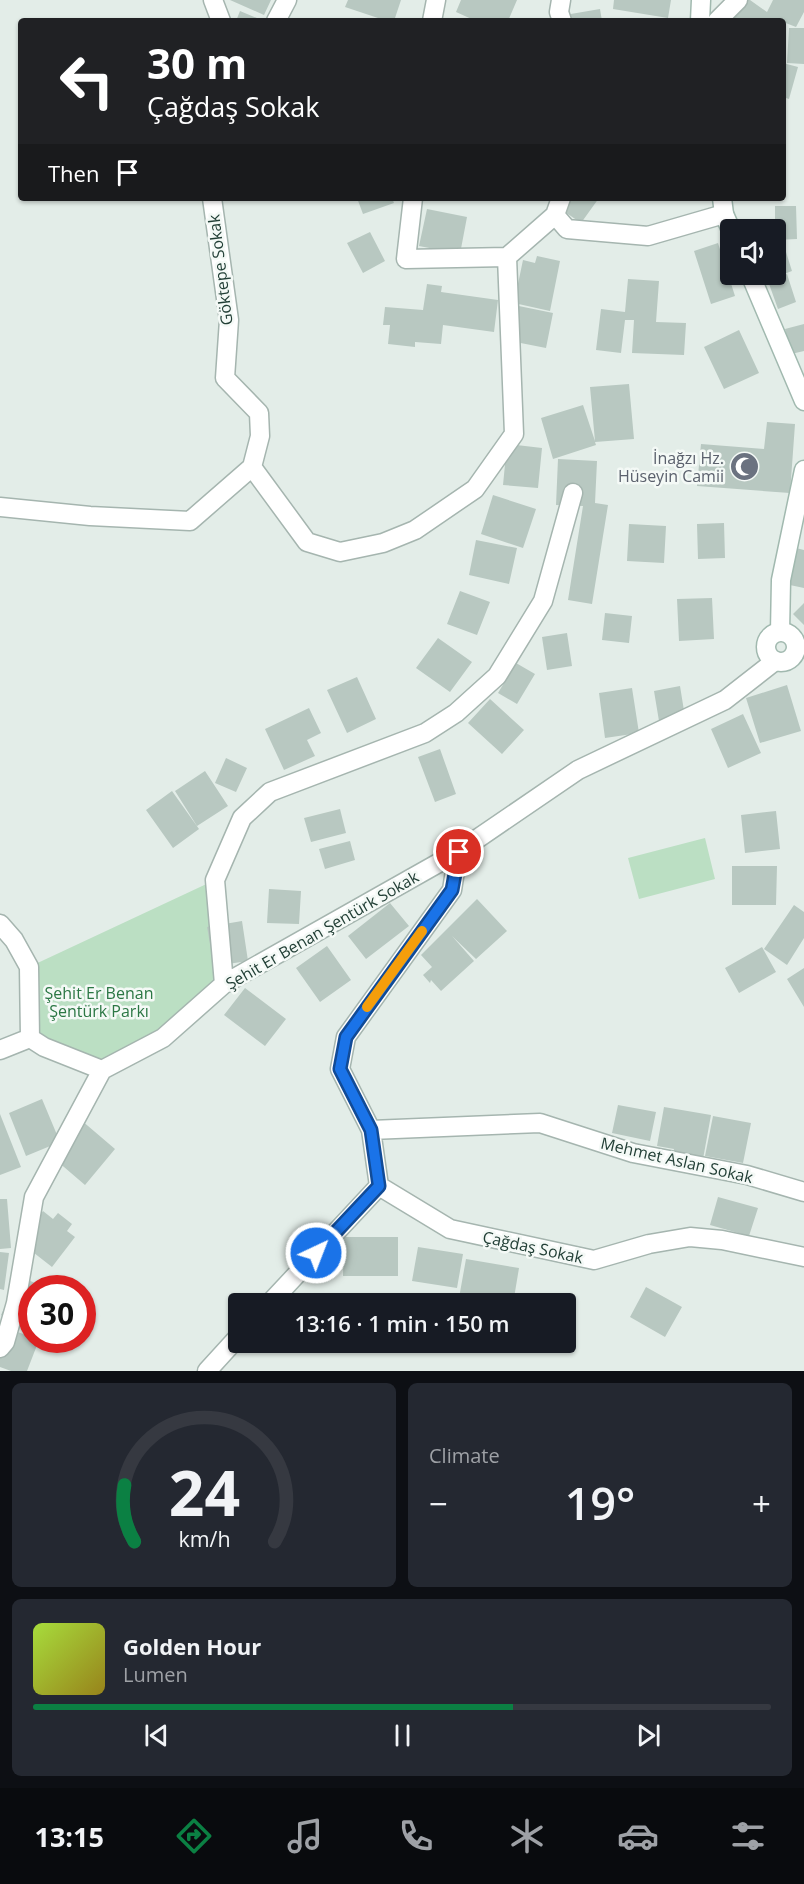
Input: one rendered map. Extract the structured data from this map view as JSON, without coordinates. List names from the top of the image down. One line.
{"streets":{"street":["Göktepe Sokak","Şehit Er Benan Şentürk Sokak","Mehmet Aslan Sokak","Çağdaş Sokak"]},"parks":["Şehit Er Benan Şentürk Parkı"],"places":{"mosque":["İnağzı Hz. Hüseyin Camii"]},"page":{"turn":["30 m","Çağdaş Sokak"],"then":"Then","limit":"30","trip":"13:16 · 1 min · 150 m","tile":"Climate","heat":["−","19°","+"],"song":["Golden Hour","Lumen"],"tabs":"13:15","gauge":["24","km/h"]}}
